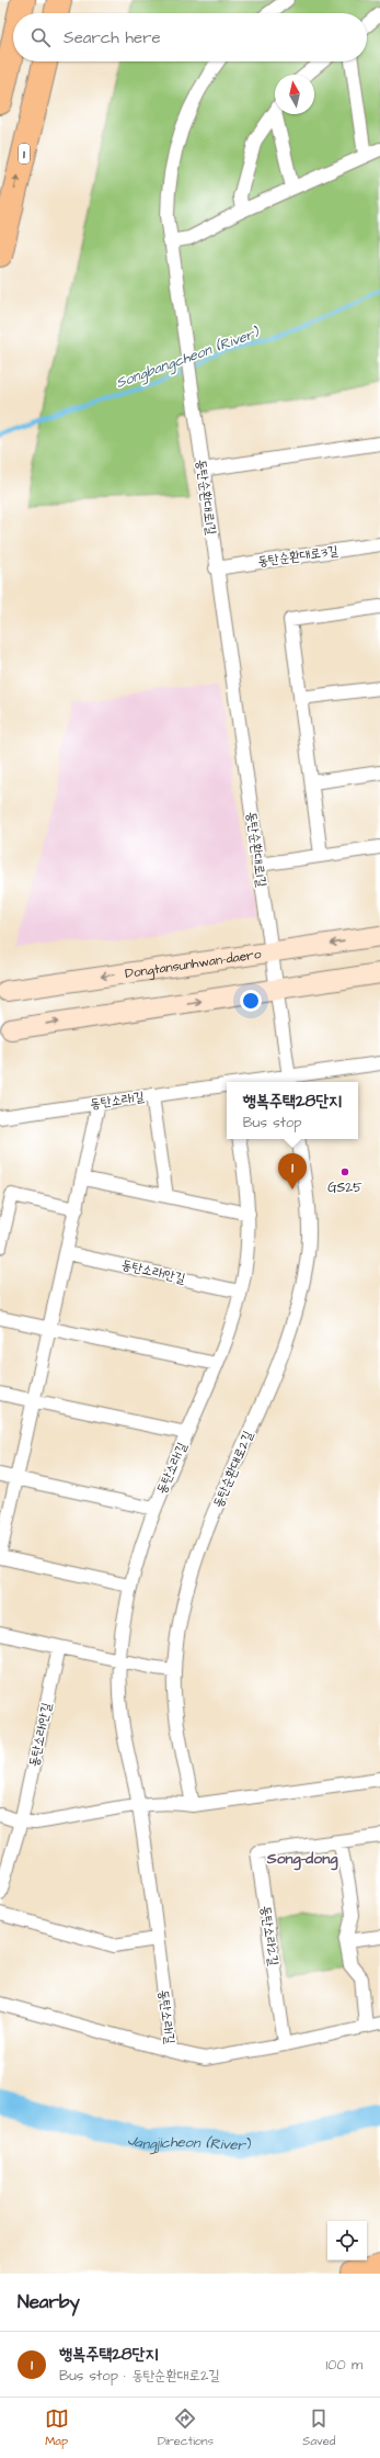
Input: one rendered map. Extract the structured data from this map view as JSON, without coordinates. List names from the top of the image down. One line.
{"streets":{"highway":["1"],"main road":["Dongtansunhwan-daero"],"street":["동탄순환대로1길","동탄순환대로3길","동탄소라1길","동탄소라1안길","동탄순환대로2길","동탄소라2길"]},"crossings":[["동탄순환대로1길","동탄순환대로3길"],["동탄순환대로1길","Dongtansunhwan-daero"],["동탄소라1길","동탄소라1안길"]],"districts":["Song-dong"],"water":["Songbangcheon (River)","Jangjicheon (River)"],"places":["GS25"],"north":"top","page":{"search":"Search here","popup":["행복주택28단지","Bus stop"],"pins":"1","heading":"Nearby","list":[{"mark":"1","name":"행복주택28단지","note":"Bus stop · 동탄순환대로2길","value":"100 m"}],"nav":["Map","Directions","Saved"]}}
